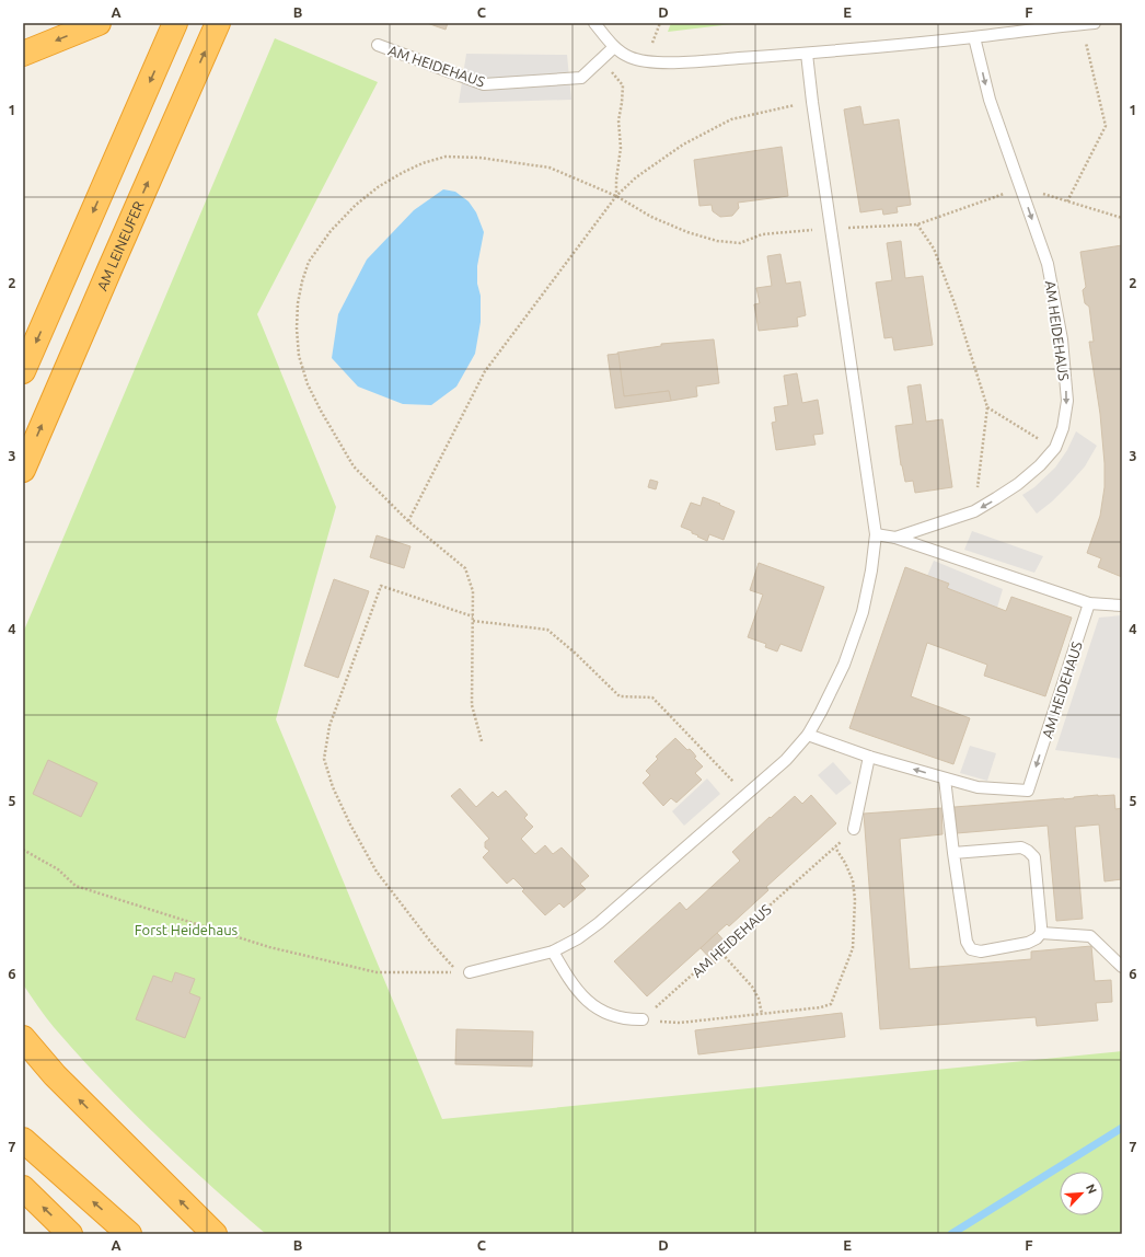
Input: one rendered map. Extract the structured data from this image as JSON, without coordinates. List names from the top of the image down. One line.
{"streets":{"highway":["AM LEINEUFER"],"lane":["AM HEIDEHAUS"]},"parks":["Forst Heidehaus"],"north":"top right","grid":{"columns":["A","B","C","D","E","F"],"rows":["1","2","3","4","5","6","7"]}}
